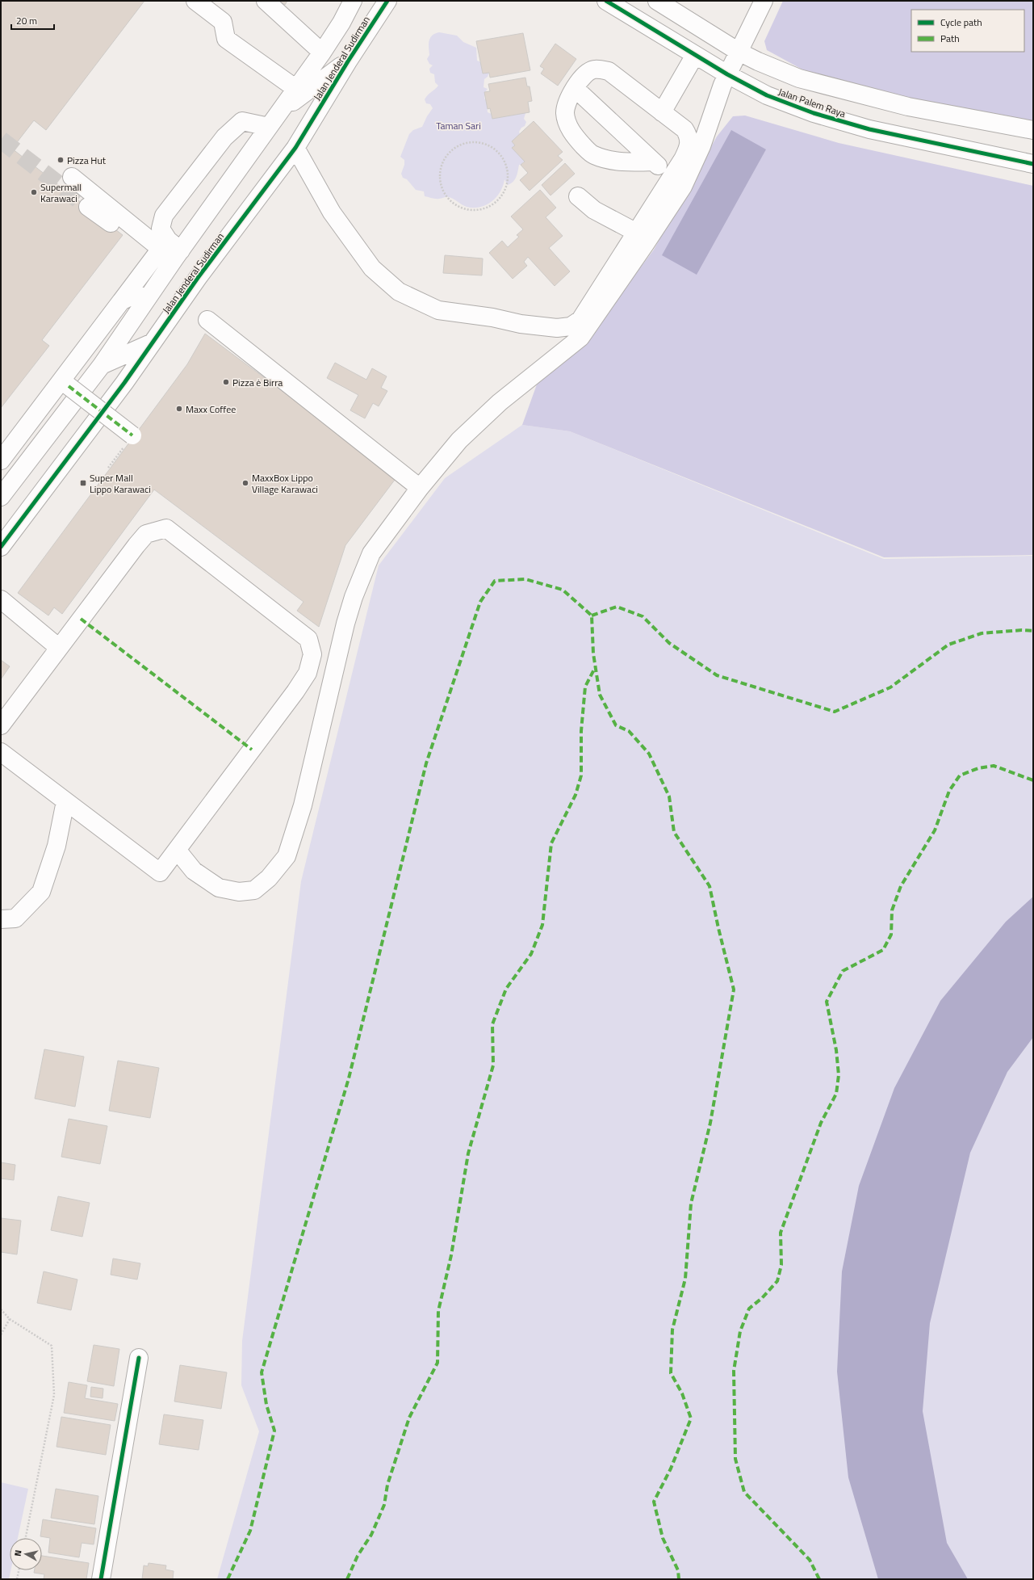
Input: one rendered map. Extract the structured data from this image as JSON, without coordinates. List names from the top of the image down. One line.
{"streets":{"street":["Jalan Jenderal Sudirman","Jalan Palem Raya"]},"parks":["Taman Sari"],"places":{"other":["Pizza Hut","Supermall Karawaci","Pizza ė Birra","Maxx Coffee","MaxxBox Lippo Village Karawaci"],"transit":["Super Mall Lippo Karawaci"]},"legend":["Cycle path","Path"],"scale_bar":"20 m","north":"left"}
